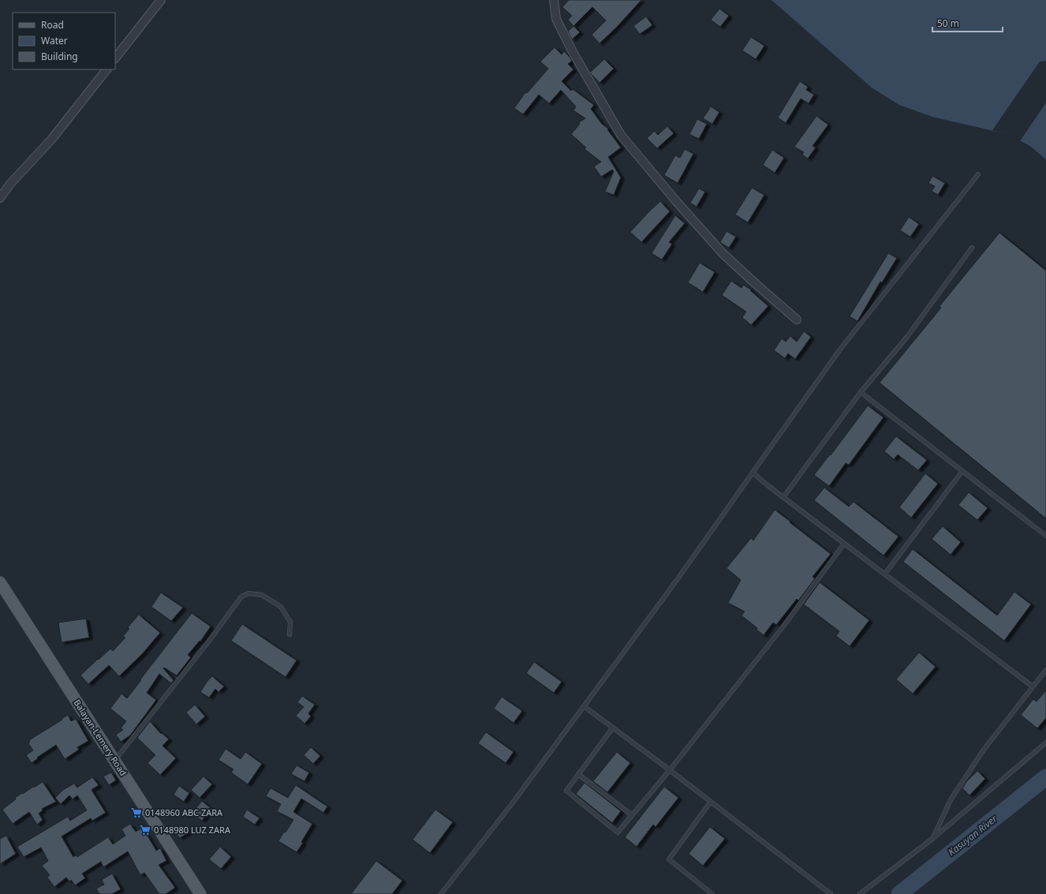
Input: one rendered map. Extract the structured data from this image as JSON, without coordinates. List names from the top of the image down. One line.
{"streets":{"main road":["Balayan-Lemery Road"]},"water":["Kasuyan River"],"places":{"supermarket":["0148960 ABC ZARA","0148980 LUZ ZARA"]},"legend":["Road","Water","Building"],"scale_bar":"50 m"}
